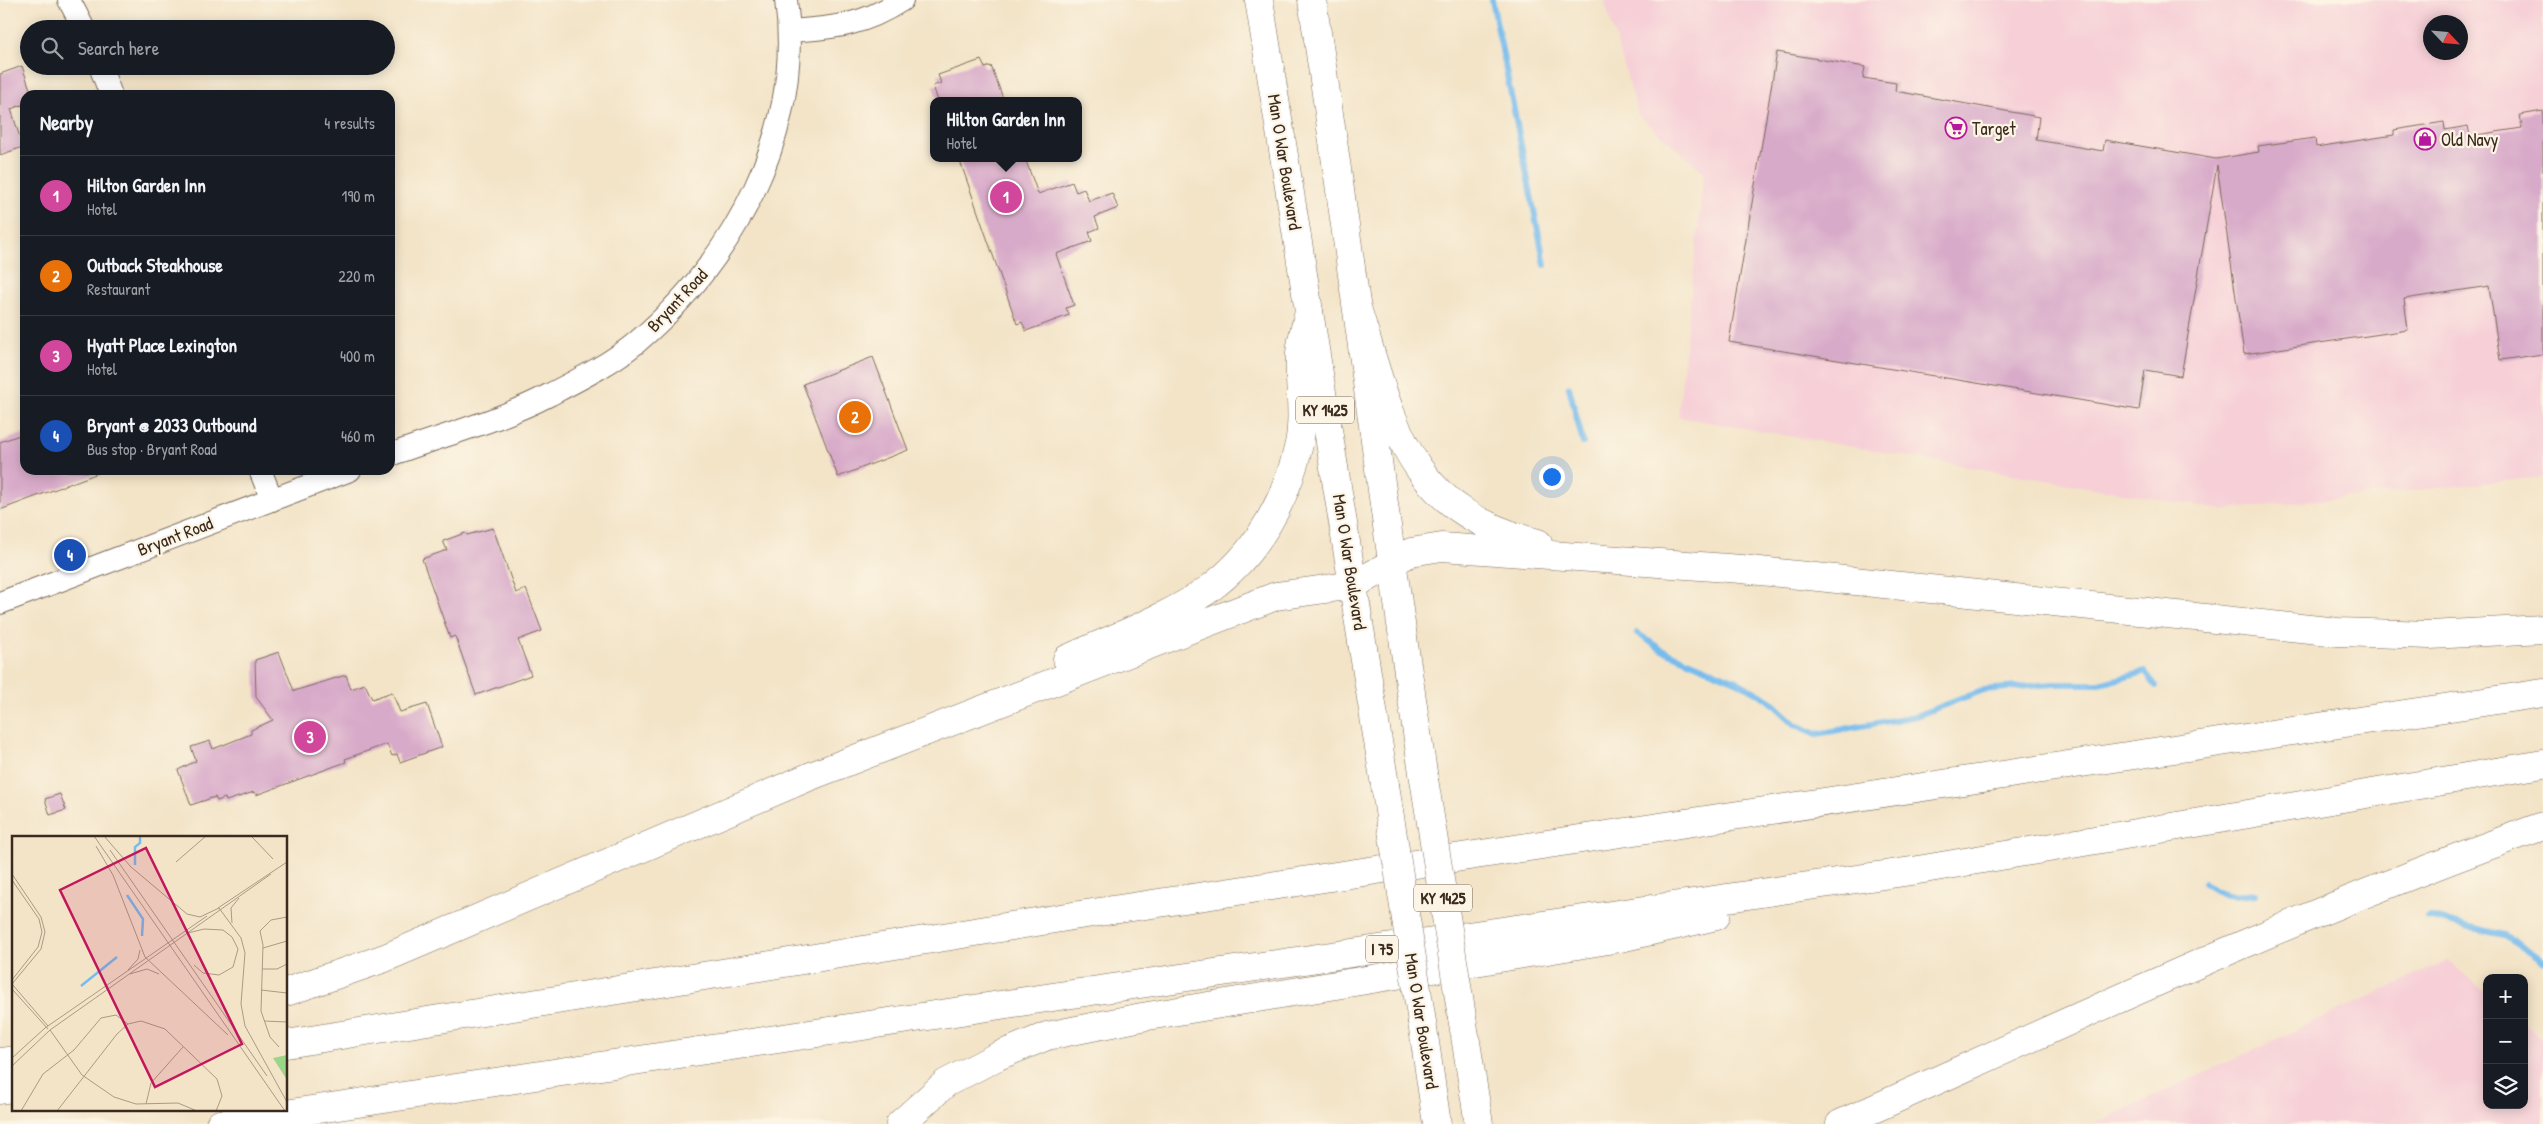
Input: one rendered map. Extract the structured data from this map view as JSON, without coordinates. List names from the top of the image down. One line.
{"streets":{"main road":["Man O War Boulevard","KY 1425","I 75"],"street":["Bryant Road"]},"places":{"supermarket":["Target"],"shop":["Old Navy"]},"north":"bottom right","page":{"search":"Search here","heading":["Nearby","4 results"],"popup":["Hilton Garden Inn","Hotel"],"list":[{"mark":"1","name":"Hilton Garden Inn","note":"Hotel","value":"190 m"},{"mark":"2","name":"Outback Steakhouse","note":"Restaurant","value":"220 m"},{"mark":"3","name":"Hyatt Place Lexington","note":"Hotel","value":"400 m"},{"mark":"4","name":"Bryant @ 2033 Outbound","note":"Bus stop · Bryant Road","value":"460 m"}],"pins":["1","2","4","3"],"map_buttons":["+","−"]}}
